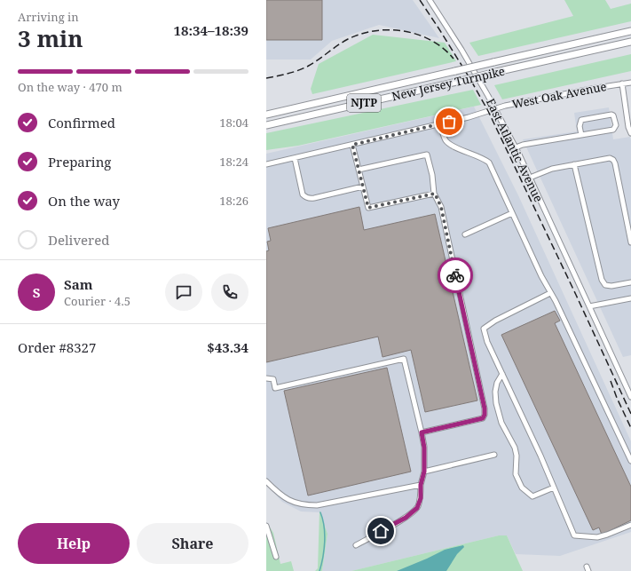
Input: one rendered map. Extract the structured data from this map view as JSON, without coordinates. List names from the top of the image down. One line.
{"streets":{"highway":["New Jersey Turnpike","NJTP"],"street":["West Oak Avenue","East Atlantic Avenue"]},"crossings":[["West Oak Avenue","East Atlantic Avenue"]],"page":{"heading":["3 min","Arriving in","18:34–18:39"],"panel":["Sam","Courier · 4.5","Order #8327","$43.34"],"bar":"On the way · 470 m","list":[["Confirmed","18:04"],["Preparing","18:24"],["On the way","18:26"],"Delivered"],"round":"S","buttons":["Help","Share"]}}
